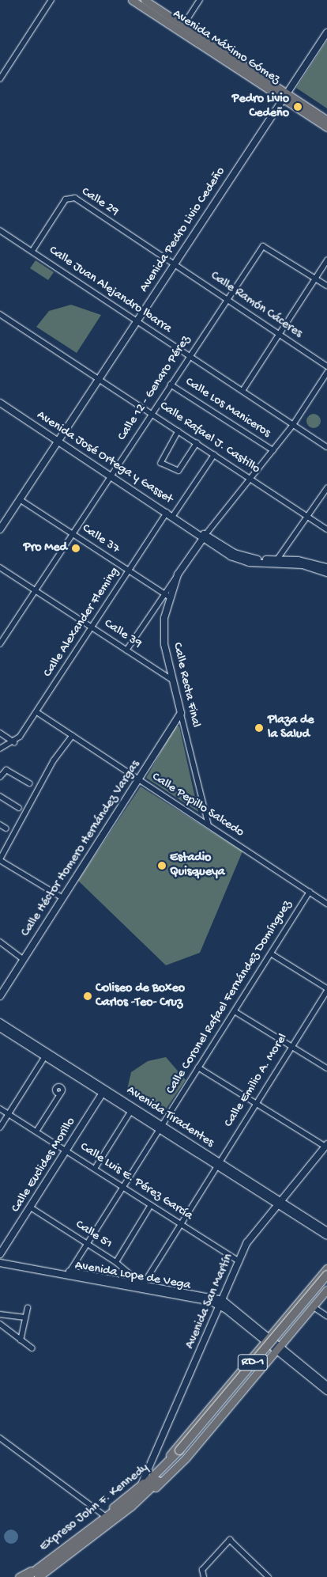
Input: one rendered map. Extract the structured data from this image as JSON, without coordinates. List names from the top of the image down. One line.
{"streets":{"highway":["RD-1","Expreso John F. Kennedy"],"main road":["Avenida Máximo Gómez","Avenida Pedro Livio Cedeño","Avenida José Ortega y Gasset","Calle Recta Final","Calle Héctor Homero Hernández Vargas","Avenida Tiradentes","Calle Euclides Morillo","Avenida Lope de Vega","Avenida San Martín"],"street":["Calle 29","Calle Juan Alejandro lbarra","Calle Ramón Cáceres","Calle 12 - Genaro Pérez","Calle Los Maniceros","Calle Rafael J. Castillo","Calle 37","Calle Alexander Fleming","Calle 39","Calle Pepillo Salcedo","Calle Coronel Rafael Fernández Domínguez","Calle Emilio A. Morel","Calle Luis E. Pérez García","Calle 51"]},"crossings":[["Avenida Máximo Gómez","Avenida Pedro Livio Cedeño"],["Calle 29","Avenida Pedro Livio Cedeño"],["Calle 29","Calle Juan Alejandro lbarra"],["Calle 29","Calle Ramón Cáceres"],["Avenida Pedro Livio Cedeño","Calle Juan Alejandro lbarra"],["Avenida Pedro Livio Cedeño","Calle Ramón Cáceres"],["Avenida Pedro Livio Cedeño","Calle Rafael J. Castillo"],["Avenida Pedro Livio Cedeño","Avenida José Ortega y Gasset"],["Avenida Pedro Livio Cedeño","Calle 37"],["Calle Juan Alejandro lbarra","Calle 12 - Genaro Pérez"],["Calle Ramón Cáceres","Calle 12 - Genaro Pérez"],["Calle 12 - Genaro Pérez","Calle Los Maniceros"],["Calle 12 - Genaro Pérez","Calle Rafael J. Castillo"],["Calle 12 - Genaro Pérez","Avenida José Ortega y Gasset"],["Calle 12 - Genaro Pérez","Calle 37"],["Calle 12 - Genaro Pérez","Calle 39"],["Avenida José Ortega y Gasset","Calle Alexander Fleming"],["Avenida José Ortega y Gasset","Calle Recta Final"],["Calle 37","Calle Alexander Fleming"],["Calle 37","Calle Recta Final"],["Calle Alexander Fleming","Calle 39"],["Calle Alexander Fleming","Calle Pepillo Salcedo"],["Calle 39","Calle Recta Final"],["Calle Recta Final","Calle Pepillo Salcedo"],["Calle Recta Final","Calle Héctor Homero Hernández Vargas"],["Calle Pepillo Salcedo","Calle Héctor Homero Hernández Vargas"],["Calle Pepillo Salcedo","Calle Coronel Rafael Fernández Domínguez"],["Calle Coronel Rafael Fernández Domínguez","Avenida Tiradentes"],["Calle Coronel Rafael Fernández Domínguez","Calle Luis E. Pérez García"],["Calle Coronel Rafael Fernández Domínguez","Calle 51"],["Calle Coronel Rafael Fernández Domínguez","Avenida Lope de Vega"],["Calle Emilio A. Morel","Avenida Tiradentes"],["Calle Emilio A. Morel","Calle Luis E. Pérez García"],["Calle Emilio A. Morel","Calle 51"],["Calle Emilio A. Morel","Avenida Lope de Vega"],["Avenida Tiradentes","Calle Euclides Morillo"],["Avenida Tiradentes","Avenida San Martín"],["Calle Euclides Morillo","Calle Luis E. Pérez García"],["Calle Euclides Morillo","Calle 51"],["Calle Luis E. Pérez García","Avenida San Martín"],["Calle 51","Avenida Lope de Vega"],["Avenida Lope de Vega","Avenida San Martín"],["Avenida Lope de Vega","RD-1"],["Avenida San Martín","RD-1"],["RD-1","Expreso John F. Kennedy"]],"places":["Pedro Livio Cedeño","Pro Med","Plaza de la Salud","Estadio Quisqueya","Coliseo de Boxeo Carlos -Teo- Cruz"]}
